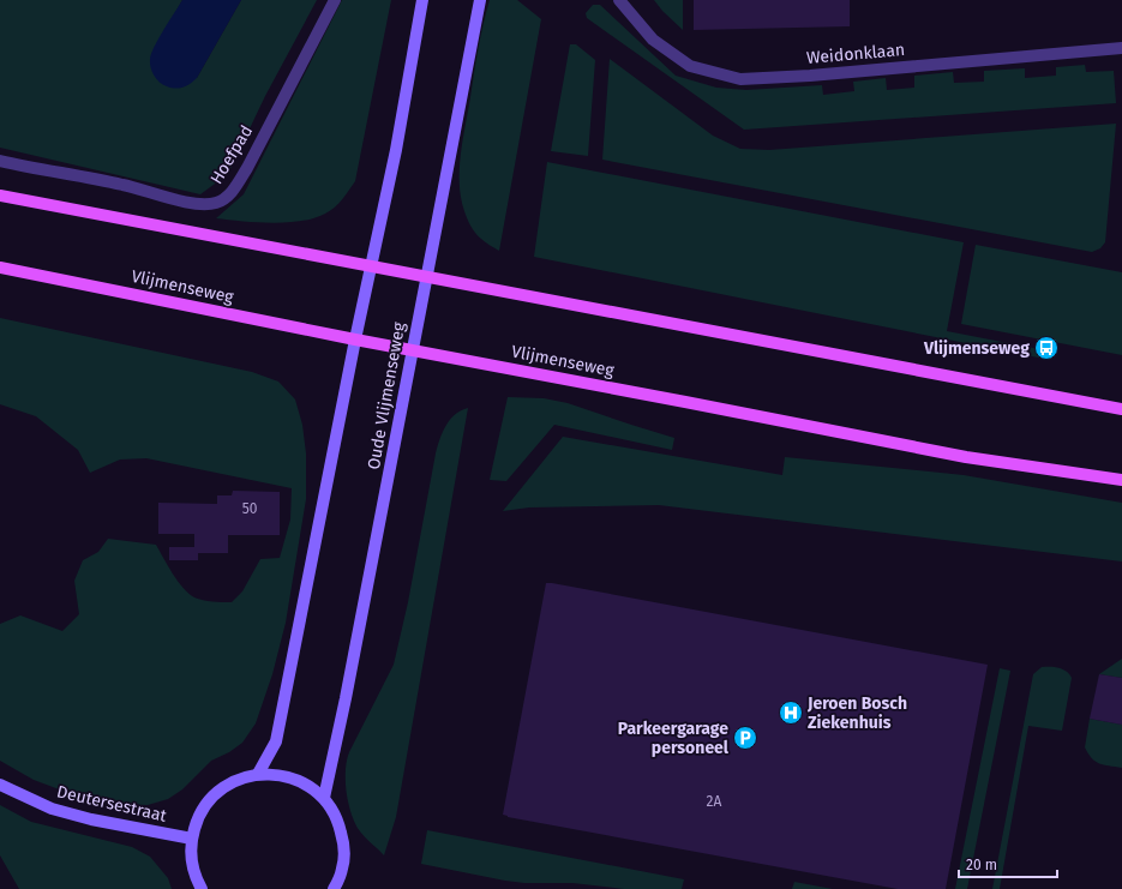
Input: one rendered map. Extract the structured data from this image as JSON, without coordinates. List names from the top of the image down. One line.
{"streets":{"main road":["Vlijmenseweg"],"street":["Weidonklaan","Hoefpad","Oude Vlijmenseweg","Deutersestraat"]},"crossings":[["Vlijmenseweg","Oude Vlijmenseweg"]],"places":{"bus stop":["Vlijmenseweg"],"hospital":["Jeroen Bosch Ziekenhuis"],"parking":["Parkeergarage personeel"]},"house_numbers":["50","2A"],"scale_bar":"20 m"}
